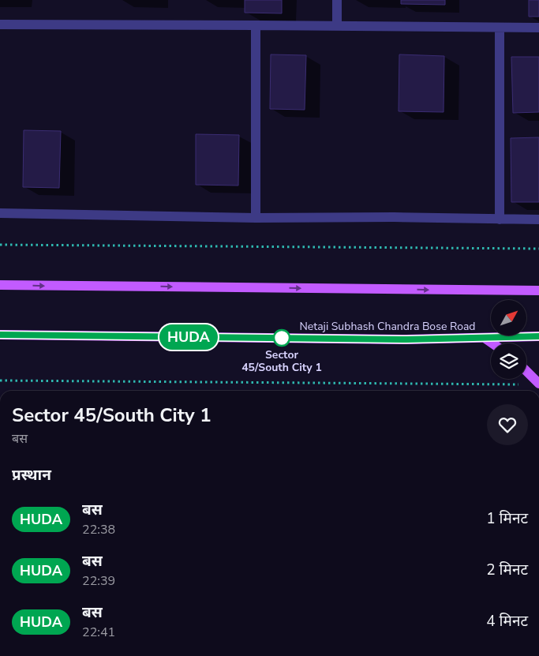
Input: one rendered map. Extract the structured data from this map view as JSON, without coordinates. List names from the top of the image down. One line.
{"streets":{"main road":["Netaji Subhash Chandra Bose Road"]},"places":["Sector 45/South City 1"],"lines":["bus line HUDA"],"north":"top right","page":{"on_map":"HUDA","heading":[["Sector 45/South City 1","बस"],"प्रस्थान"],"list":[{"mark":"HUDA","name":"बस","note":"22:38","value":"1 मिनट"},{"mark":"HUDA","name":"बस","note":"22:39","value":"2 मिनट"},{"mark":"HUDA","name":"बस","note":"22:41","value":"4 मिनट"}]}}
